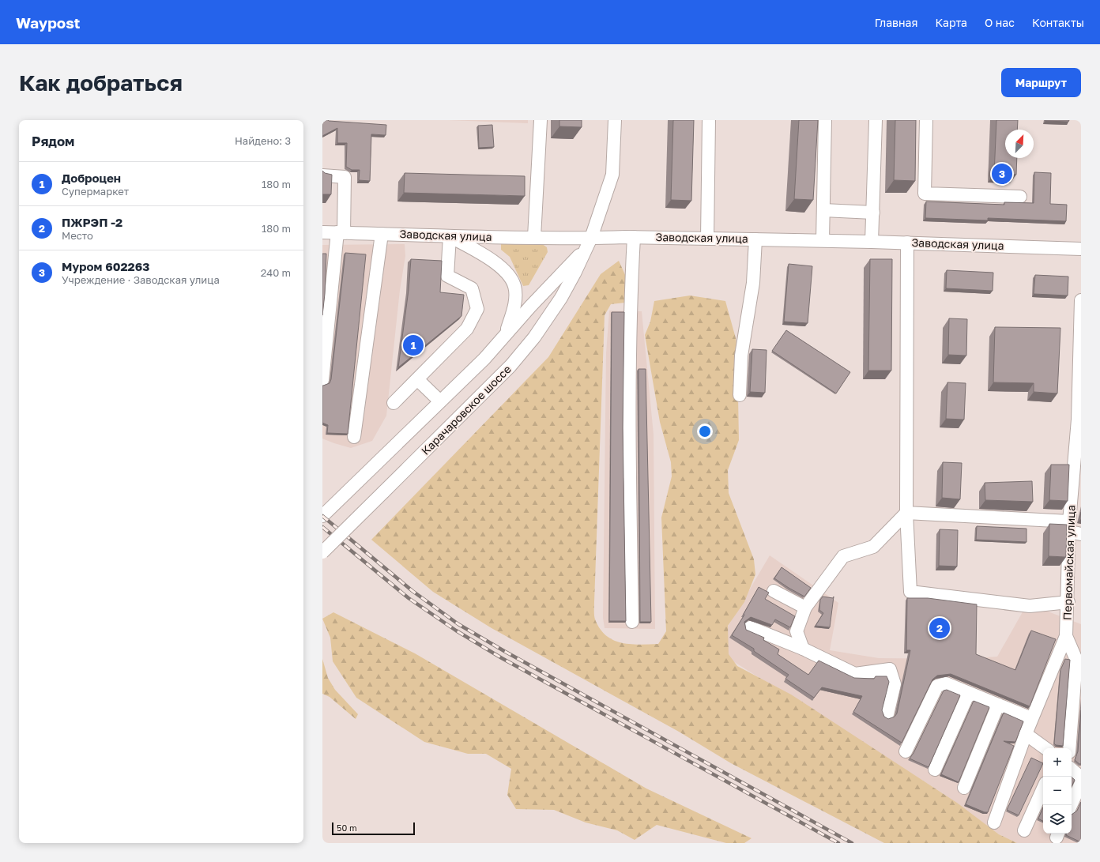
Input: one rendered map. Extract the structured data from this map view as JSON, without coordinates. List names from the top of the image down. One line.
{"streets":{"street":["Заводская улица","Карачаровское шоссе","Первомайская улица"]},"crossings":[["Заводская улица","Карачаровское шоссе"]],"scale_bar":"50 m","north":"top right","page":{"header":"Waypost","nav":["Главная","Карта","О нас","Контакты"],"buttons":"Маршрут","title":"Как добраться","heading":["Рядом","Найдено: 3"],"list":[{"mark":"1","name":"Доброцен","note":"Супермаркет","value":"180 m"},{"mark":"2","name":"ПЖРЭП -2","note":"Место","value":"180 m"},{"mark":"3","name":"Муром 602263","note":"Учреждение · Заводская улица","value":"240 m"}],"pins":["3","1","2"],"map_buttons":["+","−"],"scale":"50 m"}}
